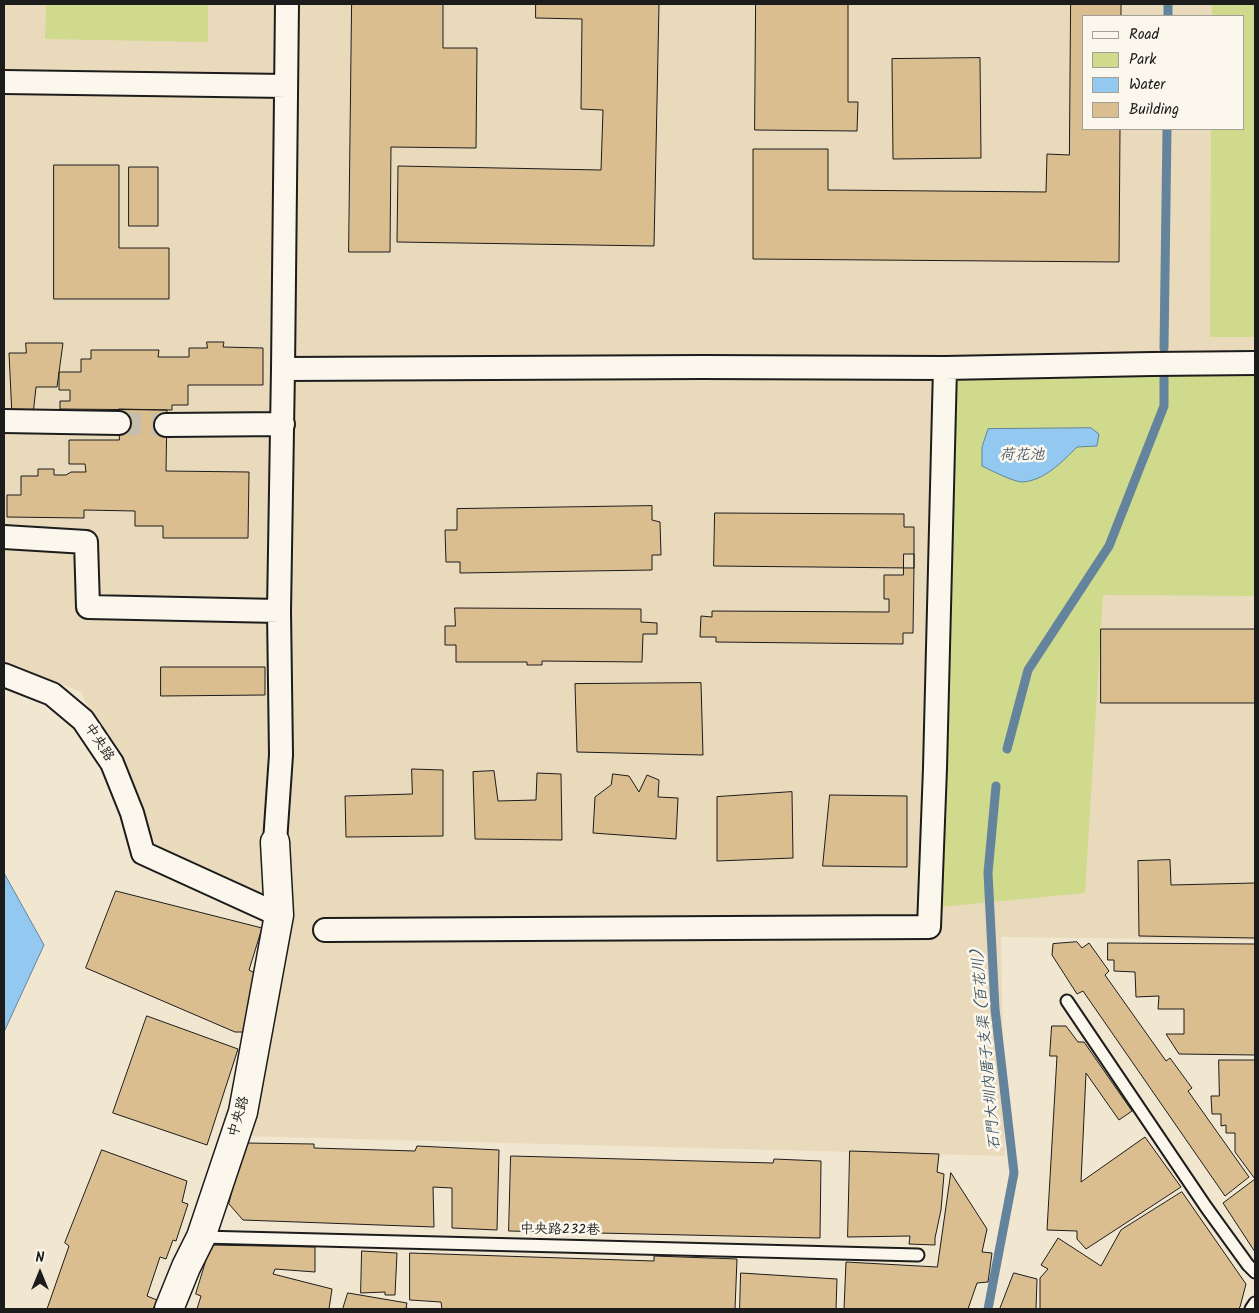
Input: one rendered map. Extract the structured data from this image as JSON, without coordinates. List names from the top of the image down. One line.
{"streets":{"street":["中央路"],"lane":["中央路232巷"]},"crossings":[["中央路","中央路232巷"]],"water":["荷花池","石門大圳內厝子支渠 (百花川)"],"legend":["Road","Park","Water","Building"],"north":"top"}
